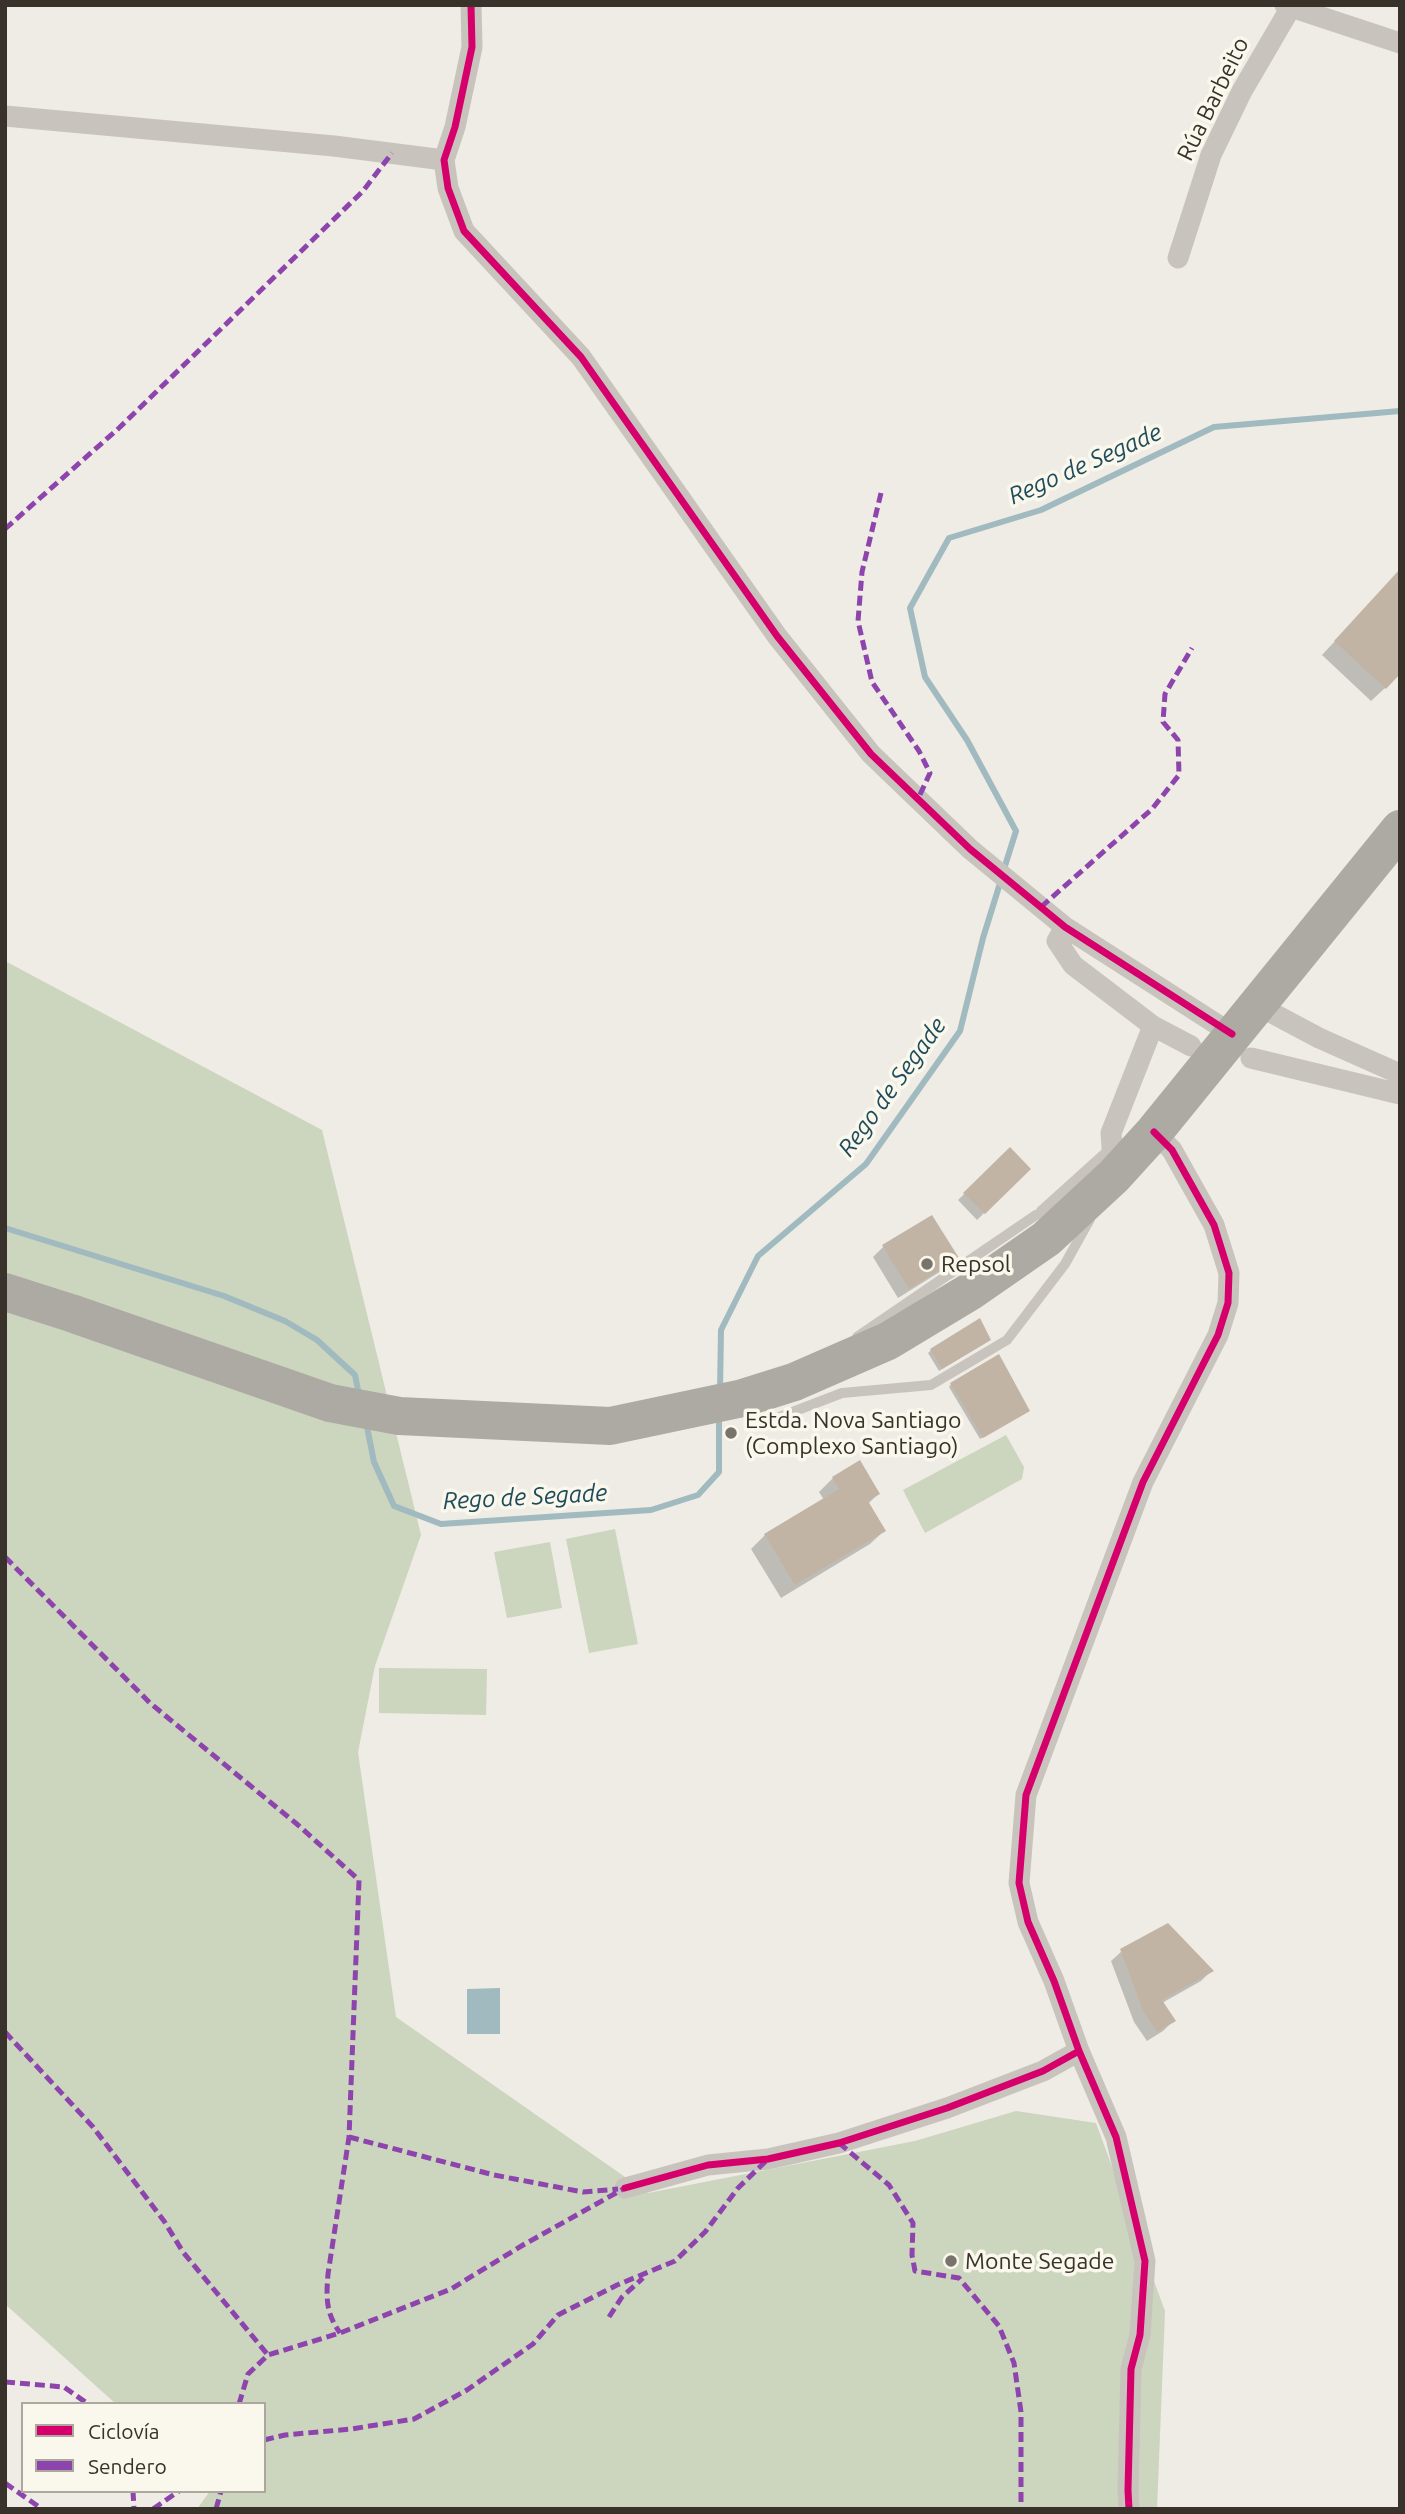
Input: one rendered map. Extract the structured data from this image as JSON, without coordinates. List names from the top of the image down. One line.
{"streets":{"street":["Rúa Barbeito"]},"water":["Rego de Segade"],"places":["Repsol","Estda. Nova Santiago (Complexo Santiago)","Monte Segade"],"legend":["Ciclovía","Sendero"]}
